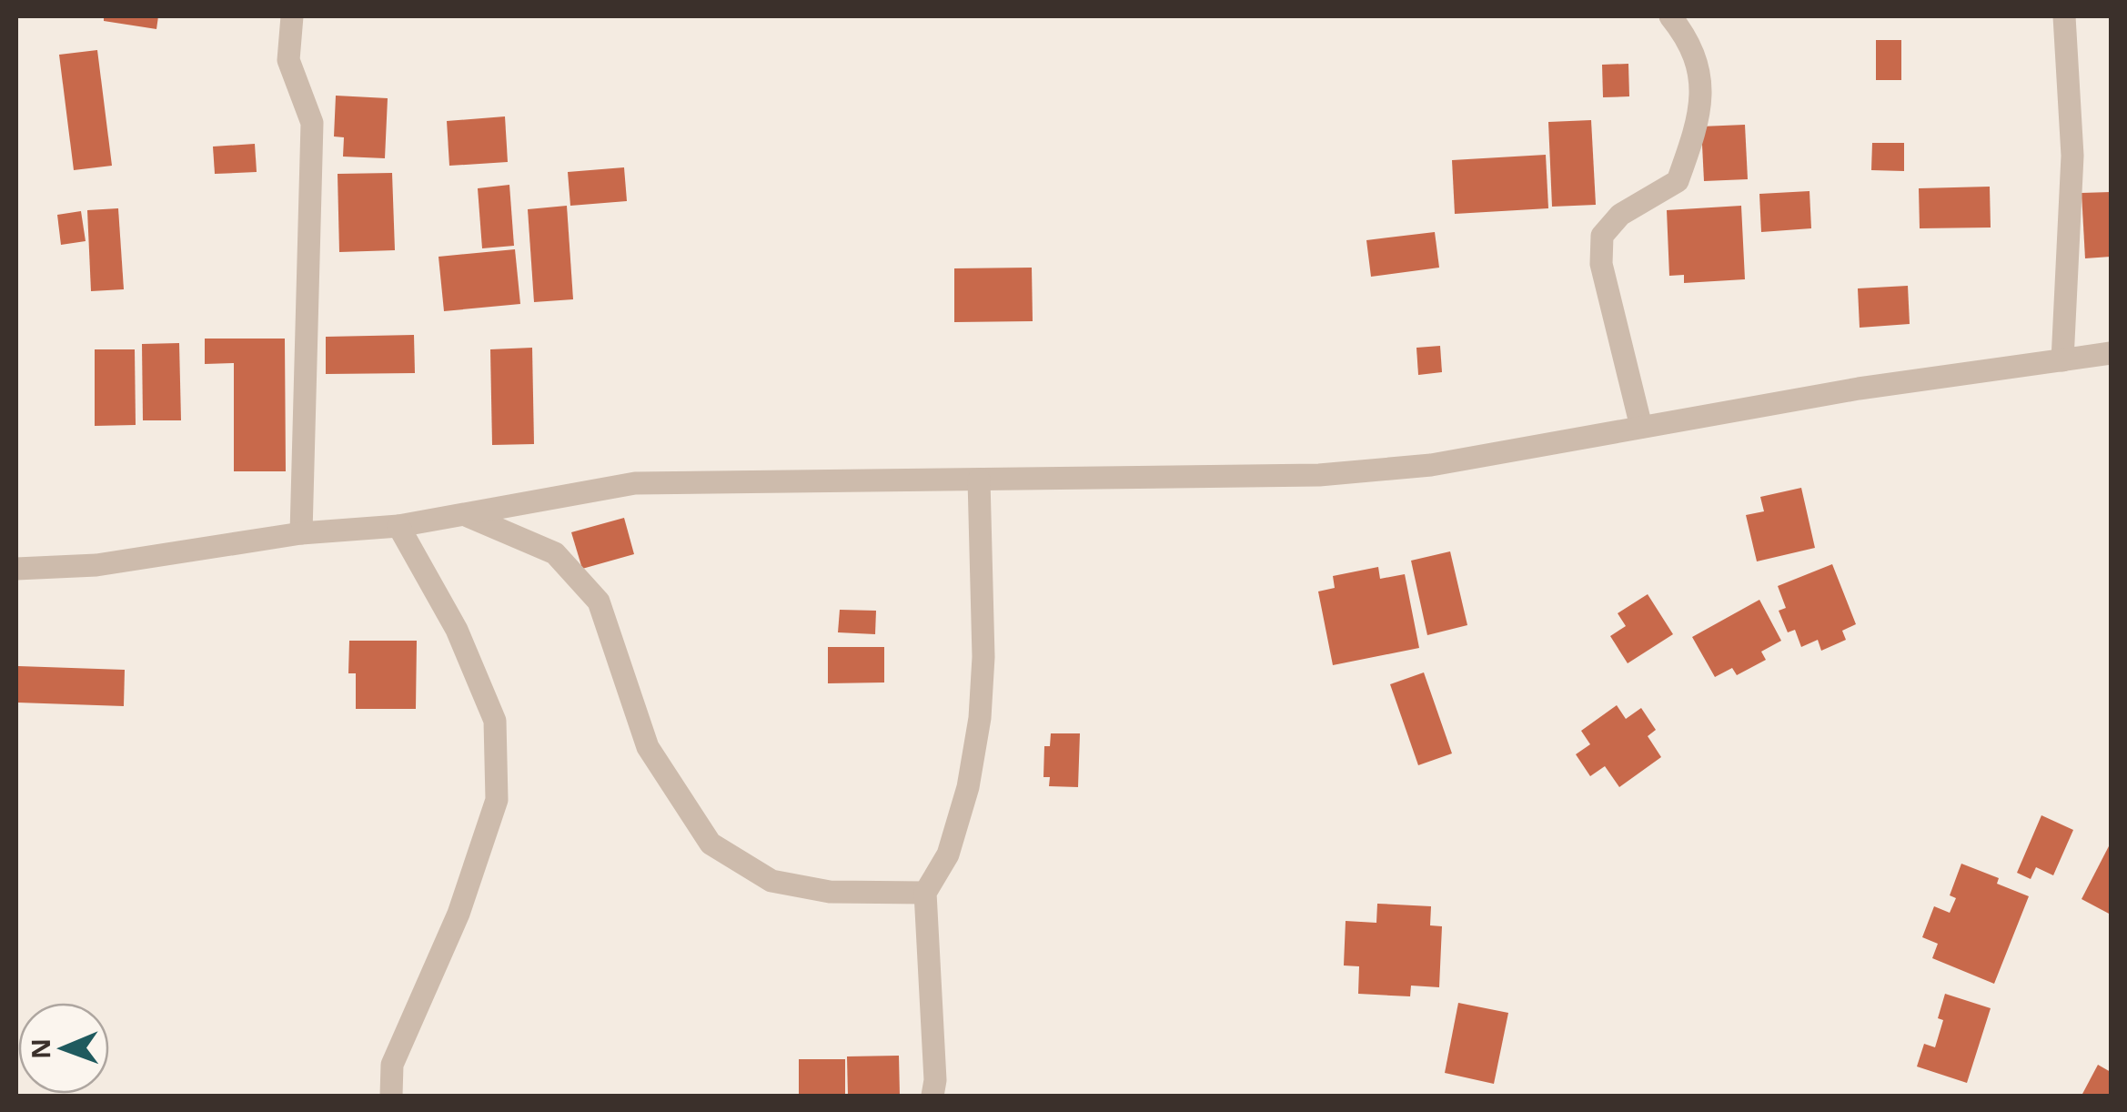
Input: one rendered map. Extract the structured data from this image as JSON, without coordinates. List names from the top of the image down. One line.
{"north":"left"}
